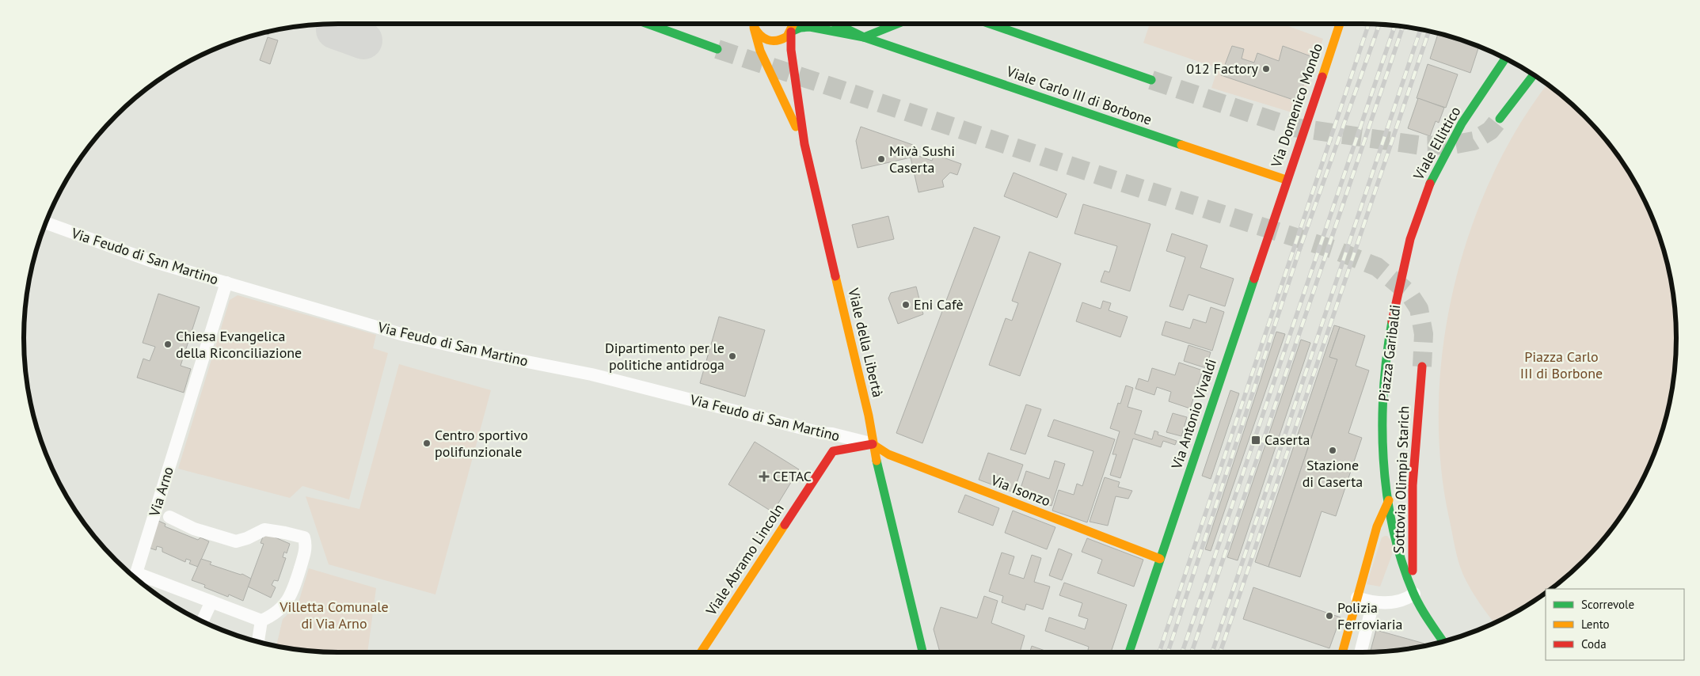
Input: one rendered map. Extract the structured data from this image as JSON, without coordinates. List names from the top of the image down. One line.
{"streets":{"street":["Viale Carlo III di Borbone","Via Domenico Mondo","Viale Ellittico","Via Feudo di San Martino","Viale della Libertà","Piazza Garibaldi","Via Antonio Vivaldi","Sottovia Olimpia Starich","Via Isonzo","Via Arno","Viale Abramo Lincoln"]},"crossings":[["Viale Carlo III di Borbone","Via Domenico Mondo"],["Viale Carlo III di Borbone","Viale della Libertà"],["Viale Carlo III di Borbone","Via Antonio Vivaldi"],["Via Domenico Mondo","Via Antonio Vivaldi"],["Viale Ellittico","Piazza Garibaldi"],["Via Feudo di San Martino","Viale della Libertà"],["Via Feudo di San Martino","Via Isonzo"],["Via Feudo di San Martino","Via Arno"],["Via Feudo di San Martino","Viale Abramo Lincoln"],["Viale della Libertà","Via Isonzo"],["Viale della Libertà","Viale Abramo Lincoln"],["Piazza Garibaldi","Sottovia Olimpia Starich"],["Via Antonio Vivaldi","Via Isonzo"],["Via Isonzo","Viale Abramo Lincoln"]],"parks":["Piazza Carlo III di Borbone","Villetta Comunale di Via Arno"],"places":{"other":["012 Factory","Mivà Sushi Caserta","Eni Cafè","Chiesa Evangelica della Riconciliazione","Dipartimento per le politiche antidroga","Centro sportivo polifunzionale","Stazione di Caserta","Polizia Ferroviaria"],"transit":["Caserta"],"health":["CETAC"]},"legend":["Scorrevole","Lento","Coda"]}
